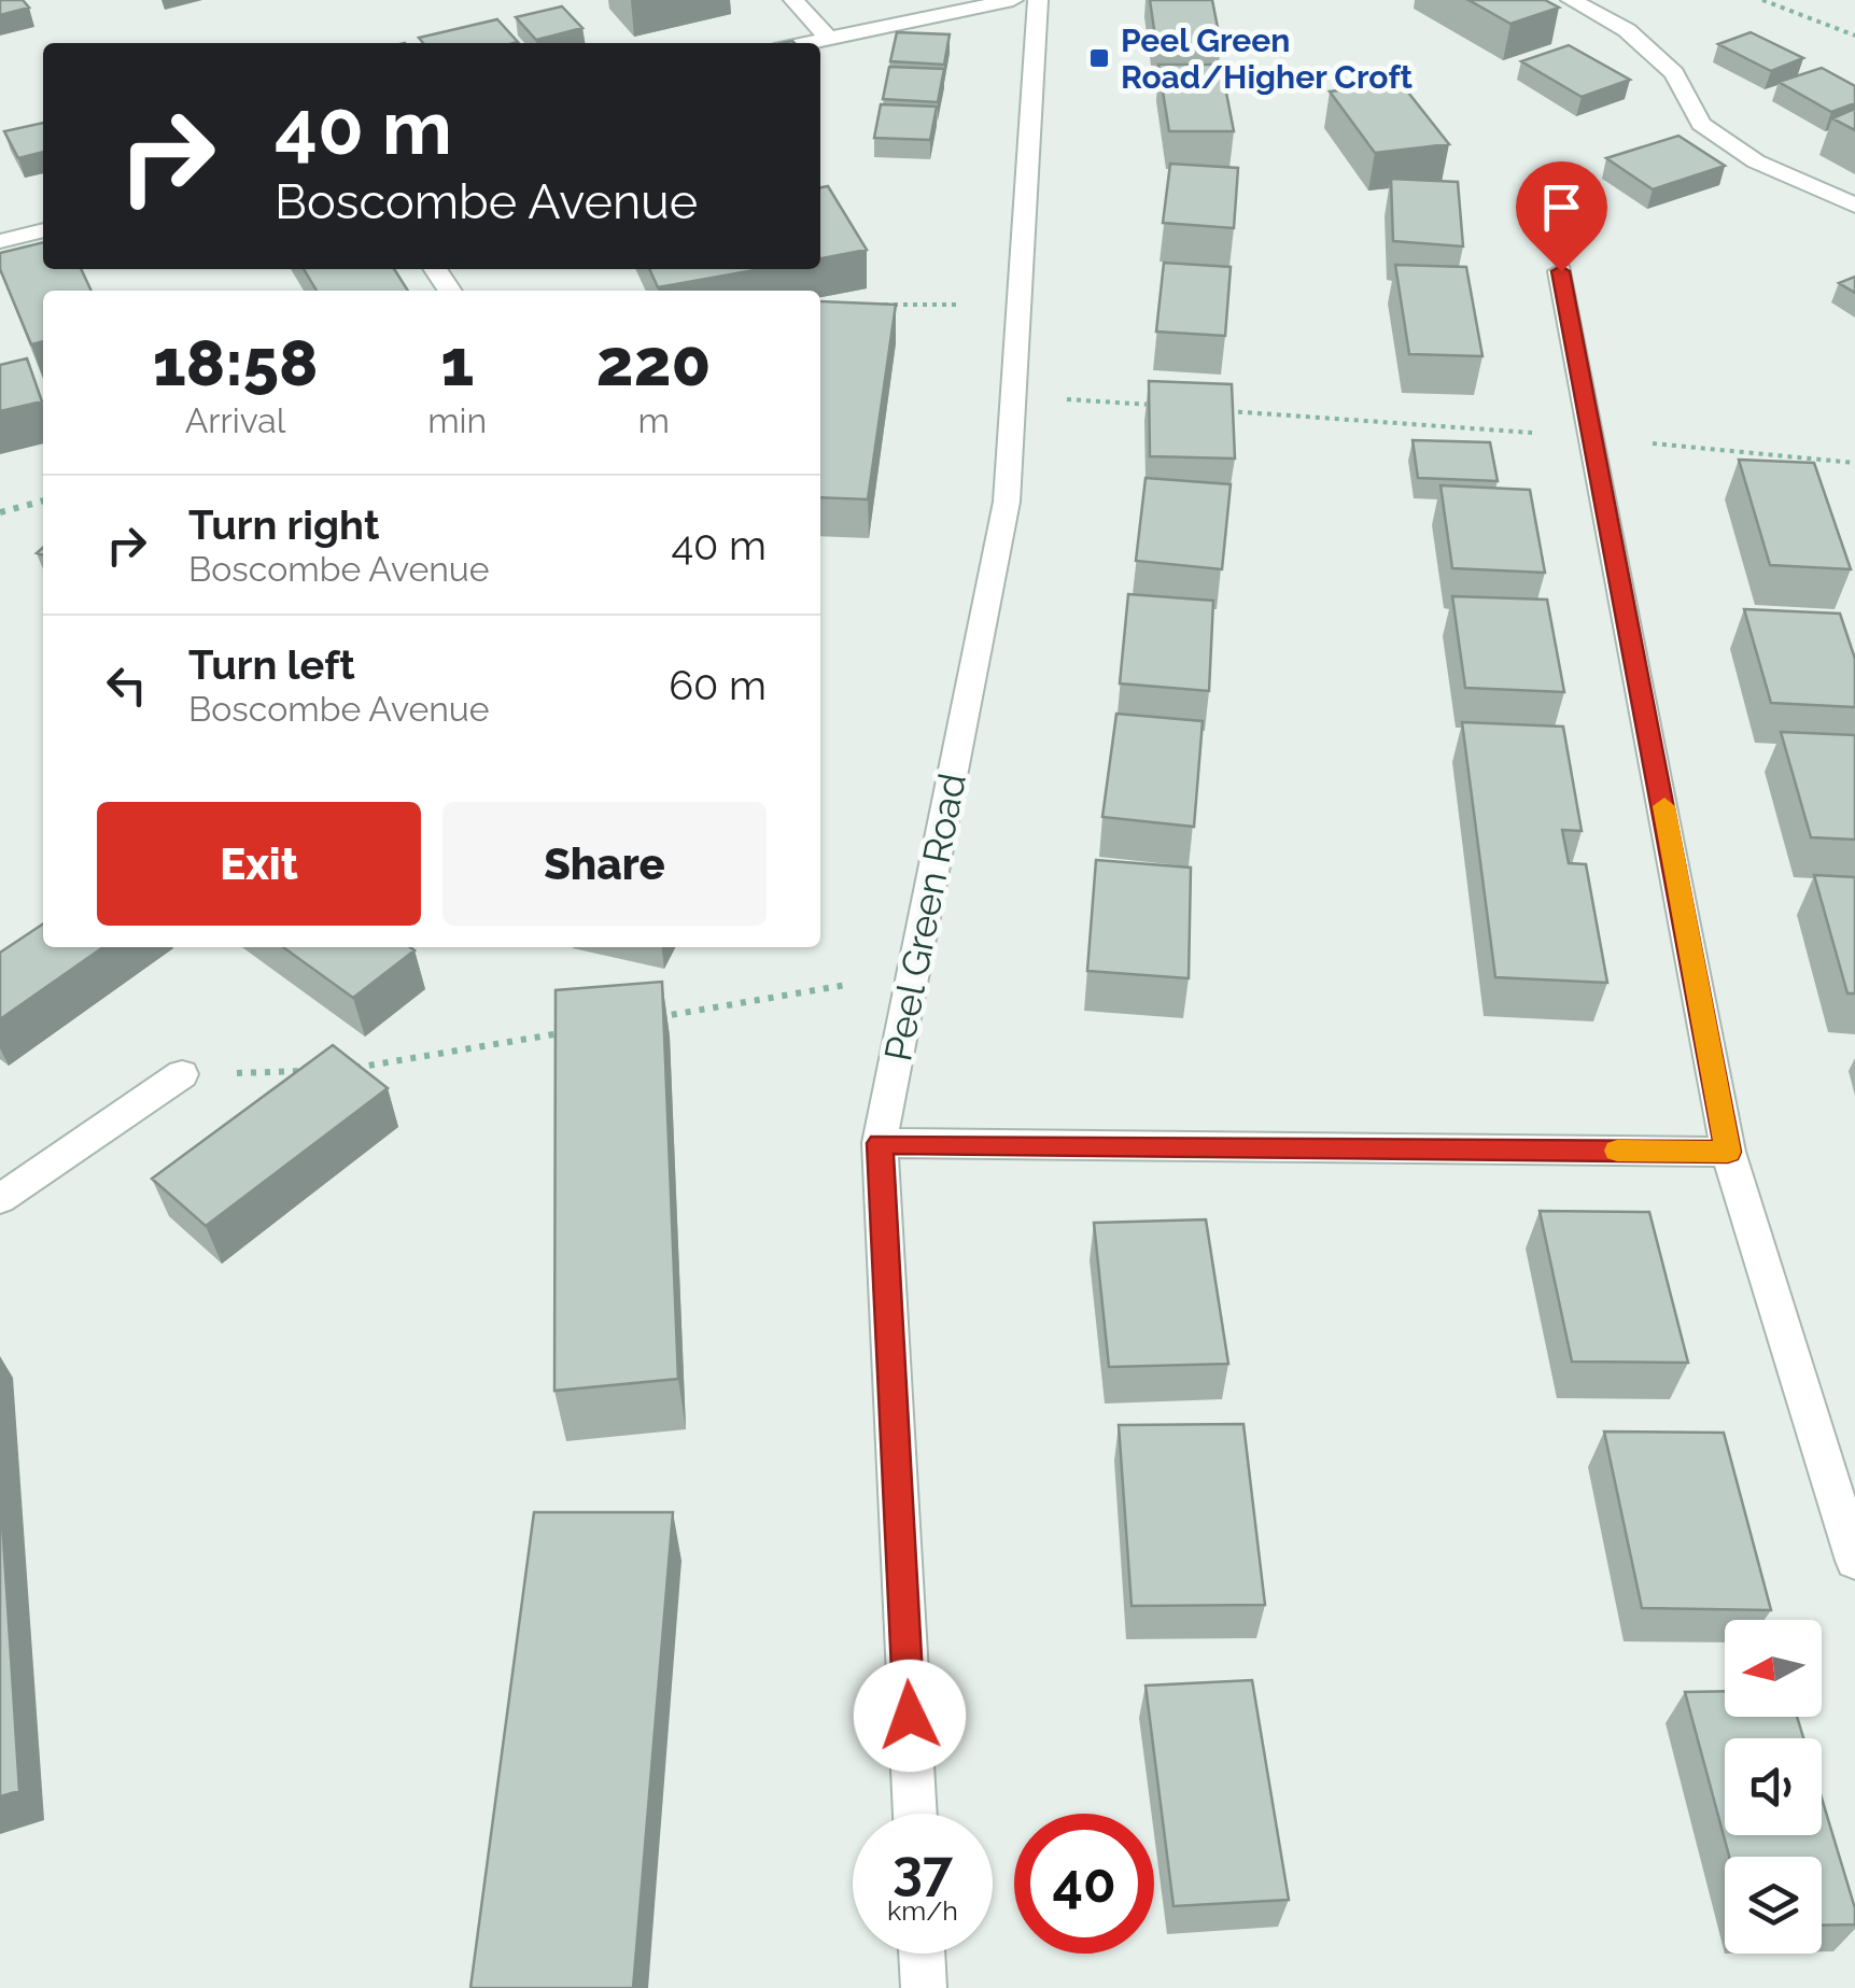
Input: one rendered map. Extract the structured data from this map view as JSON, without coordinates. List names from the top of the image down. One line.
{"streets":{"street":["Peel Green Road"]},"places":{"transit":["Peel Green Road/Higher Croft"]},"north":"left","page":{"turn":["40 m","Boscombe Avenue"],"eta":["18:58","Arrival","1","min","220","m"],"list":[{"name":"Turn right","note":"Boscombe Avenue","value":"40 m"},{"name":"Turn left","note":"Boscombe Avenue","value":"60 m"}],"buttons":["Exit","Share"],"speed":"37 km/h","limit":"40"}}
